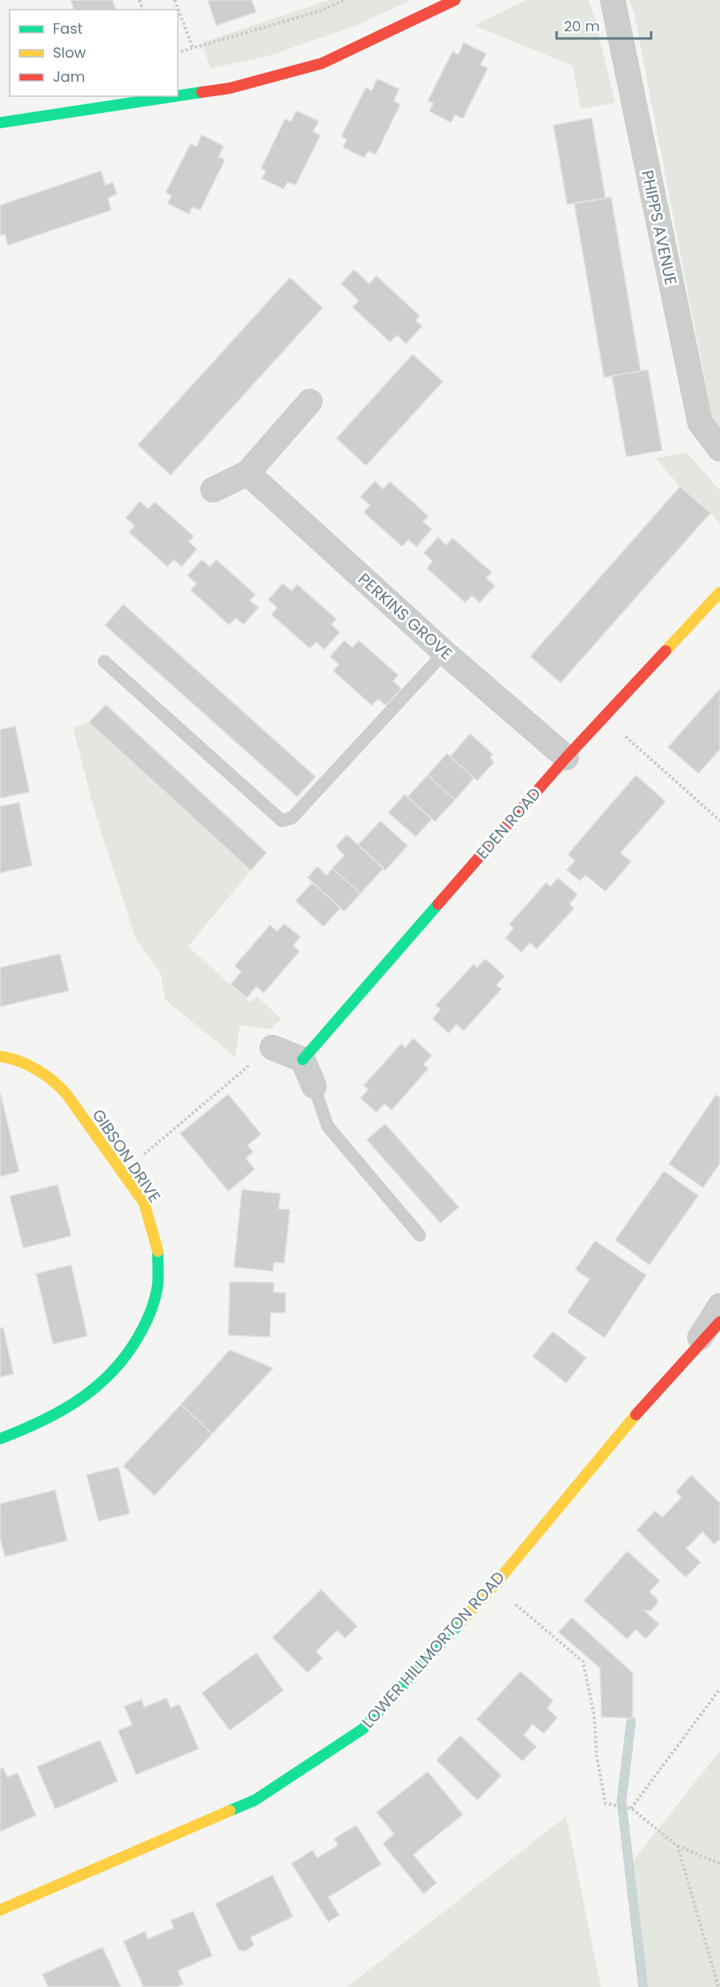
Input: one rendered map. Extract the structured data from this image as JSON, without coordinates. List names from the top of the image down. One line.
{"streets":{"street":["PHIPPS AVENUE","PERKINS GROVE","EDEN ROAD","GIBSON DRIVE","LOWER HILLMORTON ROAD"]},"crossings":[["PERKINS GROVE","EDEN ROAD"]],"legend":["Fast","Slow","Jam"],"scale_bar":"20 m"}
